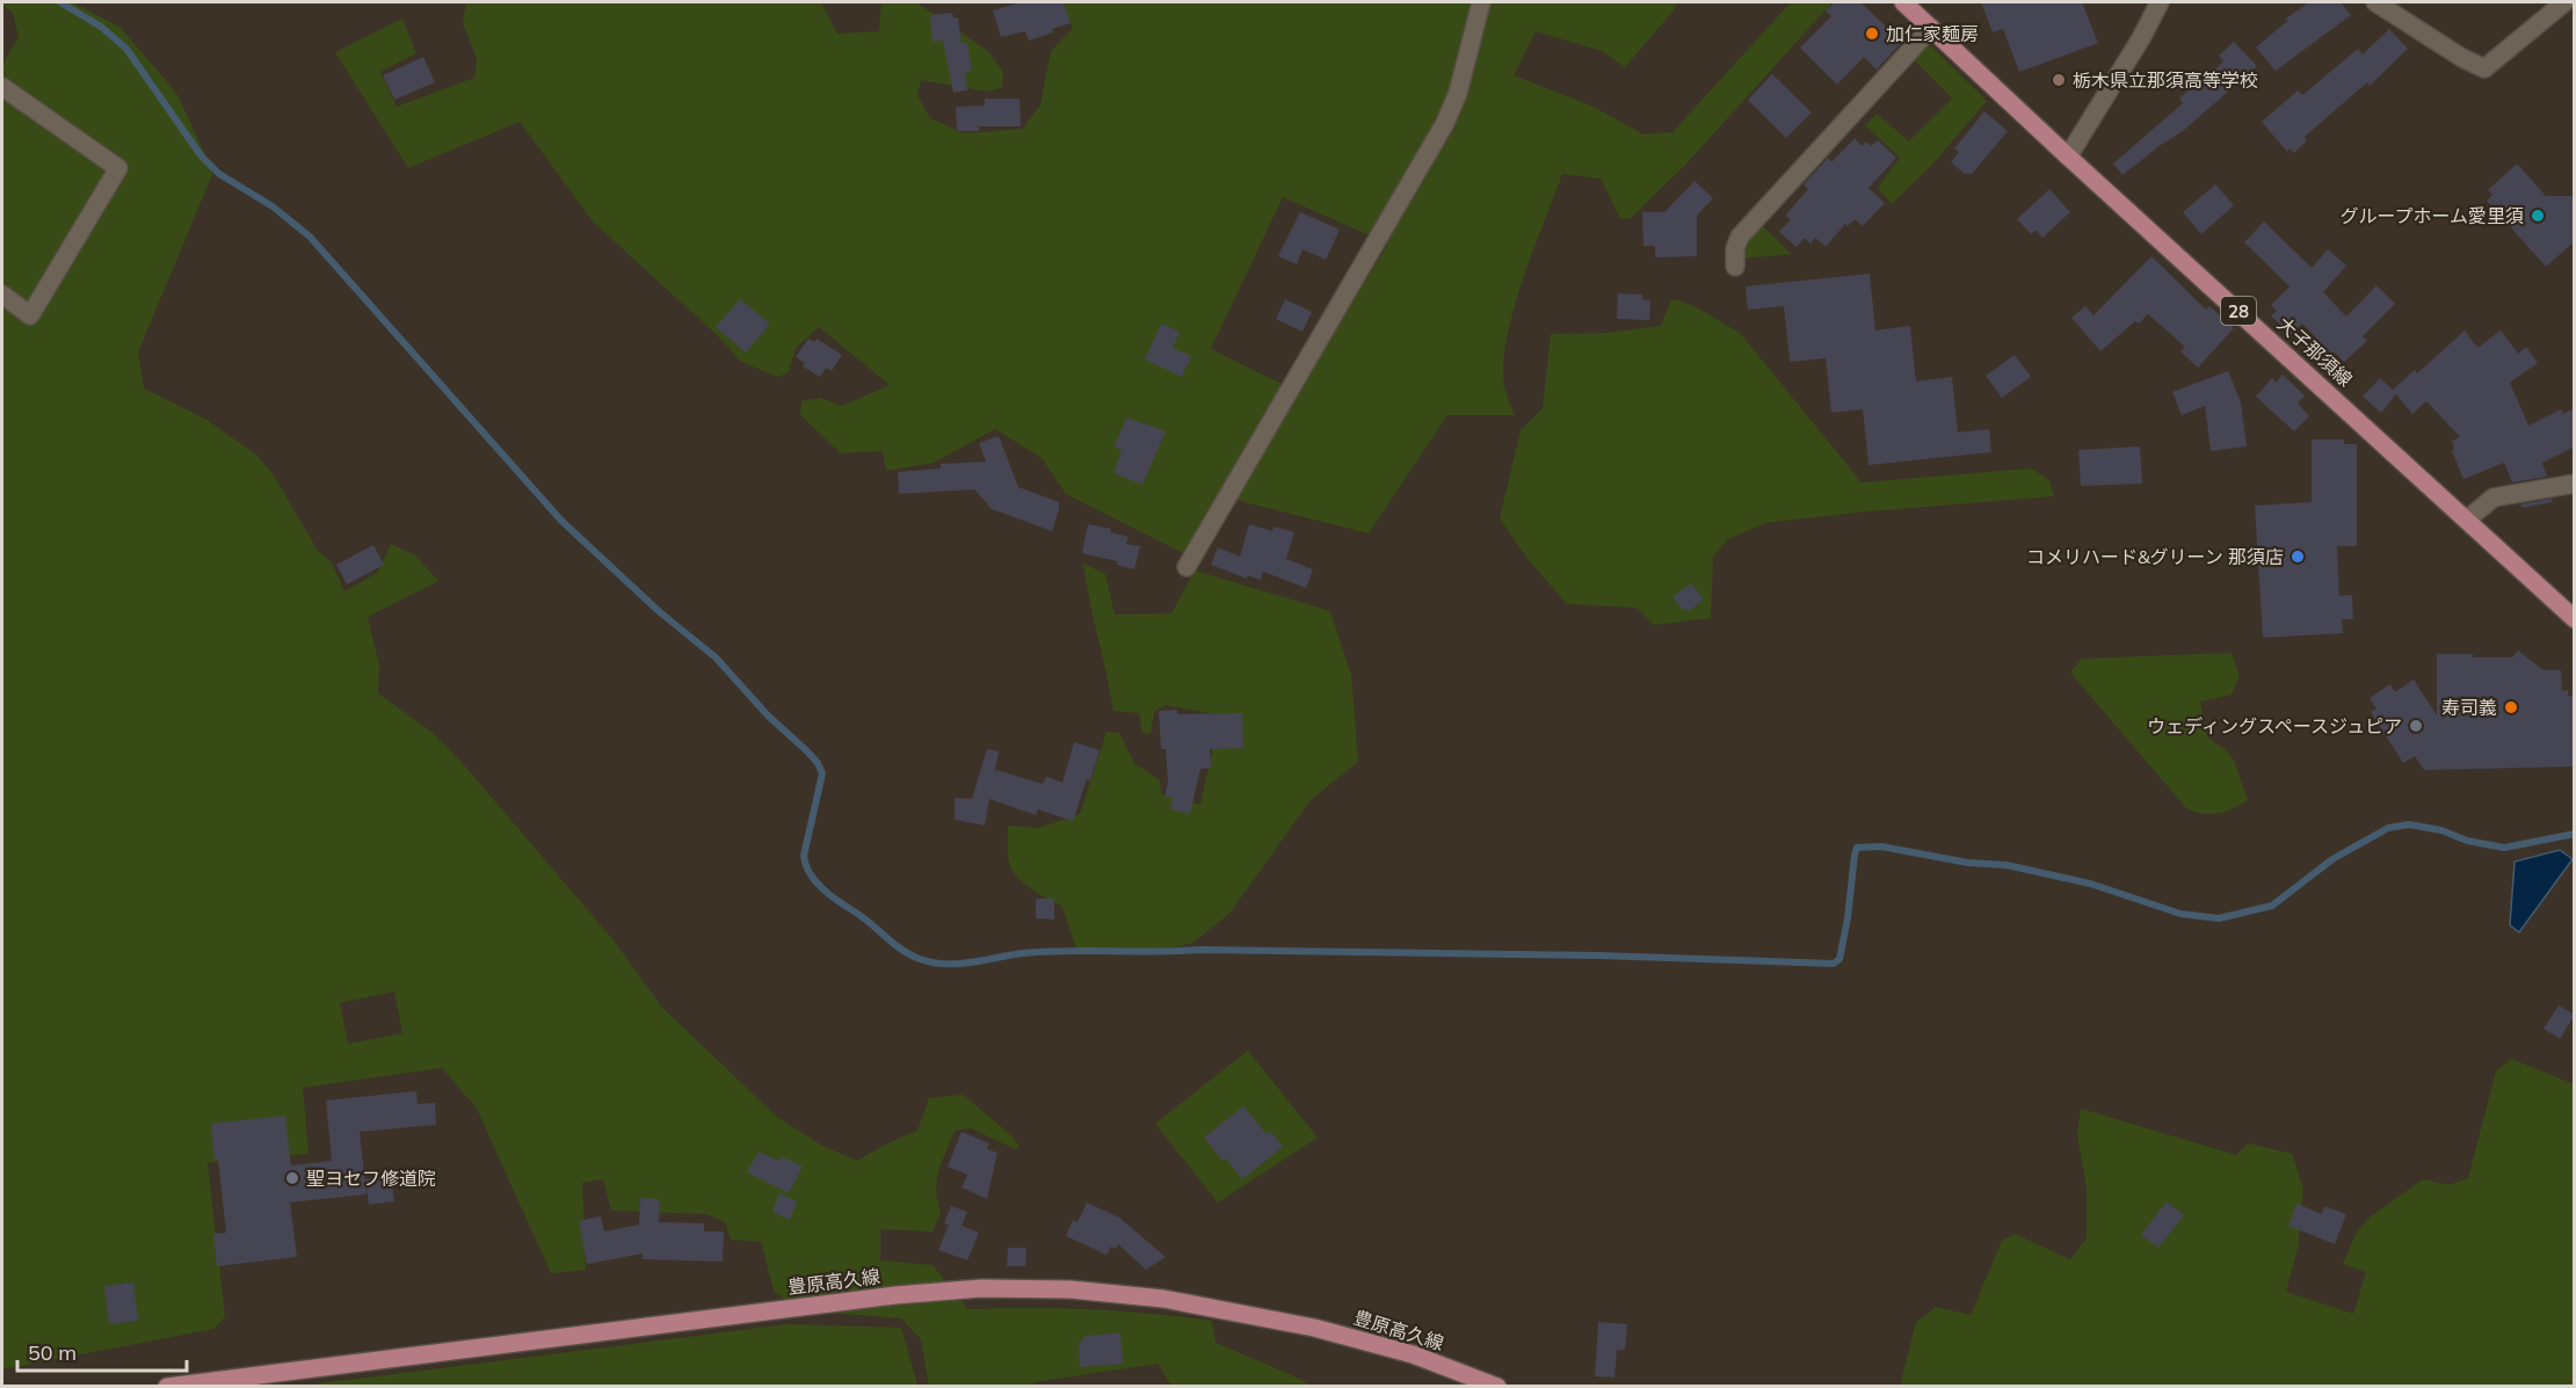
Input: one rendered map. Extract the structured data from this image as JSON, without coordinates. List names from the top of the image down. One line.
{"streets":{"main road":["28","大子那須線","豊原高久線"]},"places":["加仁家麺房","栃木県立那須高等学校","グループホーム愛里須","コメリハード&グリーン 那須店","寿司義","ウェディングスペースジュピア","聖ヨセフ修道院"],"scale_bar":"50 m"}
